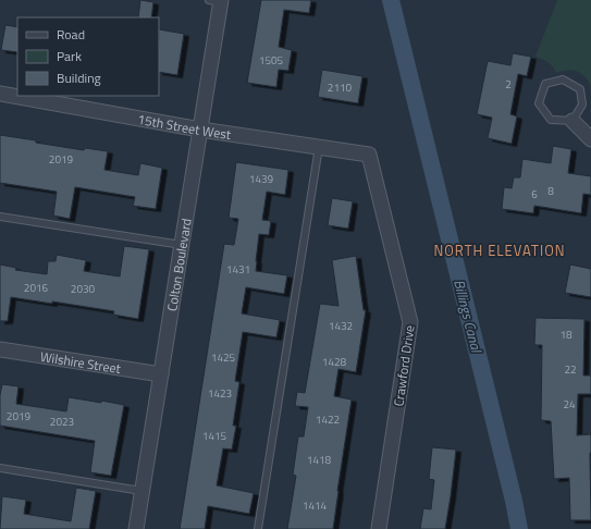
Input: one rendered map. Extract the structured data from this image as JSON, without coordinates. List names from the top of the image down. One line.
{"streets":{"street":["15th Street West","Colton Boulevard","Wilshire Street","Crawford Drive"]},"crossings":[["15th Street West","Colton Boulevard"],["15th Street West","Crawford Drive"],["Colton Boulevard","Wilshire Street"]],"districts":["NORTH ELEVATION"],"water":["Billings Canal"],"house_numbers":["1505","2","2110","2019","1439","8","6","1431","2016","2030","1432","18","1425","1428","22","1423","24","2019","1422","2023","1415","1418","1414"],"legend":["Road","Park","Building"]}
